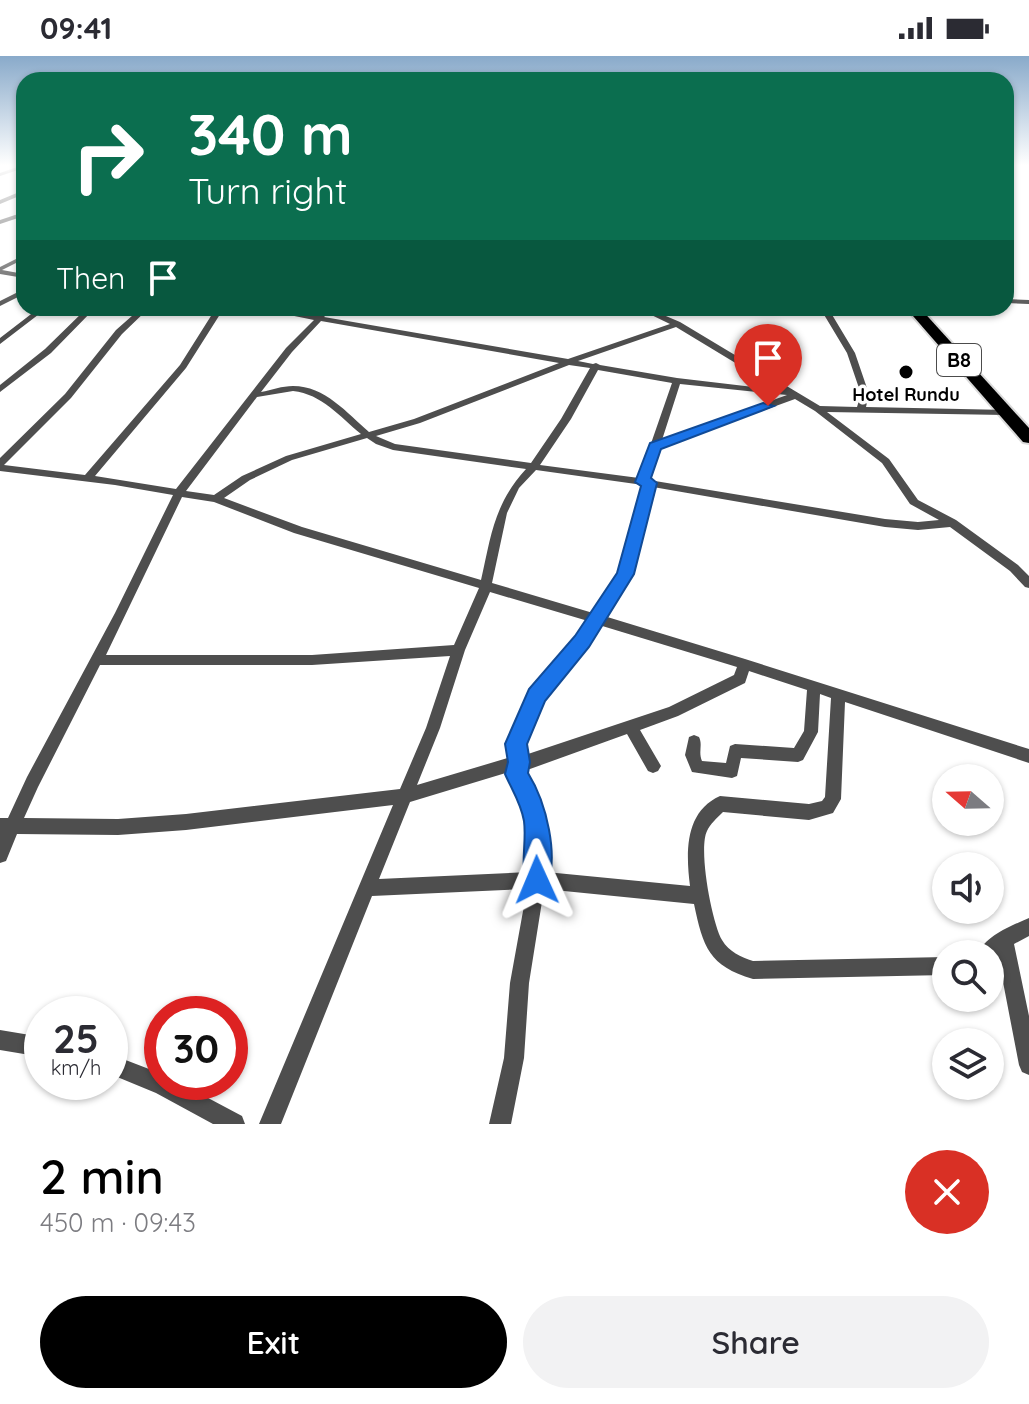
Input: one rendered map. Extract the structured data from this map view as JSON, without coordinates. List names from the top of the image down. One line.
{"streets":{"highway":["B8"]},"places":["Hotel Rundu"],"north":"left","page":{"status":"09:41","turn":["340 m","Turn right"],"then":"Then","speed":"25 km/h","limit":"30","heading":["2 min","450 m · 09:43"],"buttons":["Exit","Share"]}}
